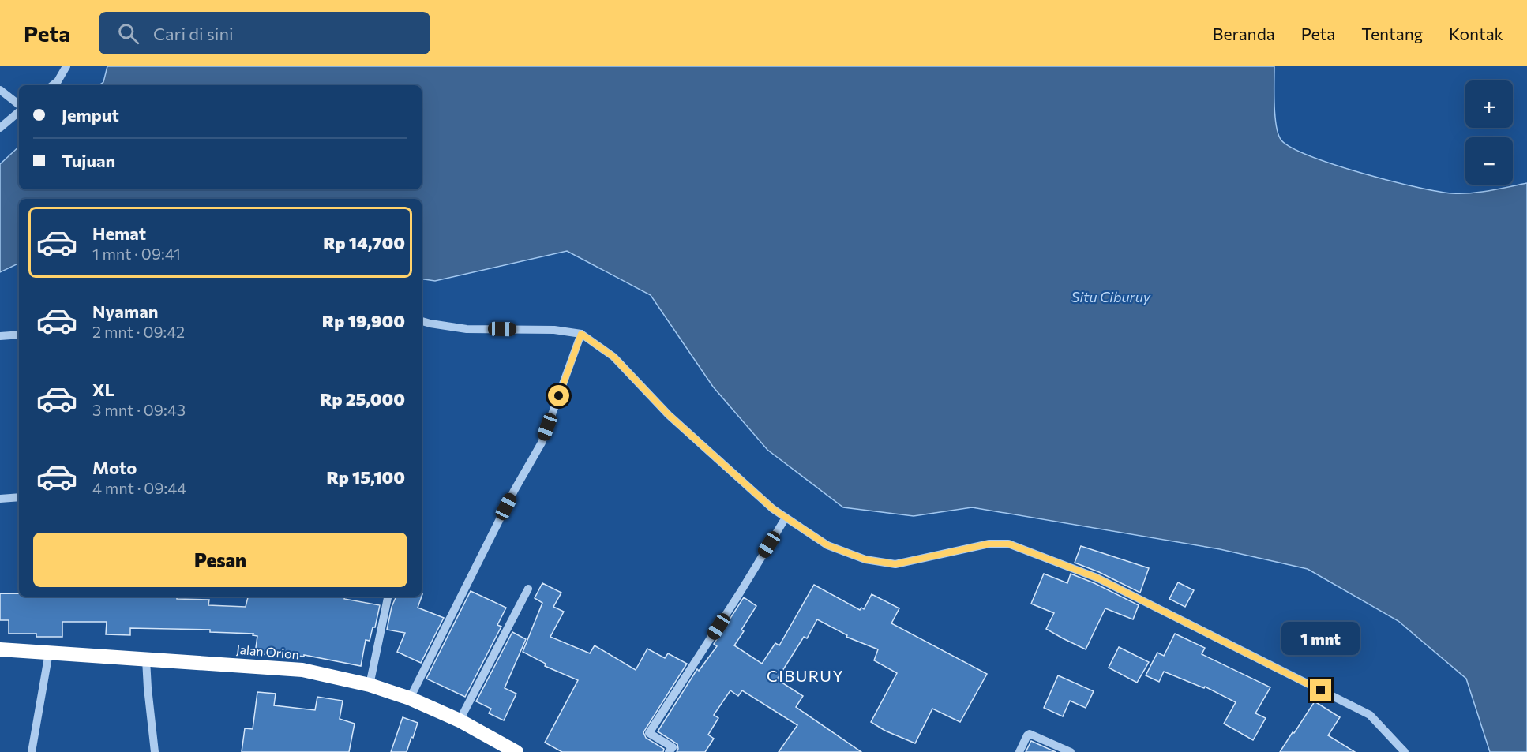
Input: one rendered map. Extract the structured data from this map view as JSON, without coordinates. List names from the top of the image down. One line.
{"streets":{"highway":["Jalan Orion"]},"districts":["CIBURUY"],"water":["Situ Ciburuy"],"page":{"header":"Peta","search":"Cari di sini","nav":["Beranda","Peta","Tentang","Kontak"],"map_buttons":["+","−"],"banner":["Jemput","Tujuan"],"list":[{"name":"Hemat","note":"1 mnt · 09:41","value":"Rp 14,700"},{"name":"Nyaman","note":"2 mnt · 09:42","value":"Rp 19,900"},{"name":"XL","note":"3 mnt · 09:43","value":"Rp 25,000"},{"name":"Moto","note":"4 mnt · 09:44","value":"Rp 15,100"}],"buttons":"Pesan","bubble":"1 mnt"}}
